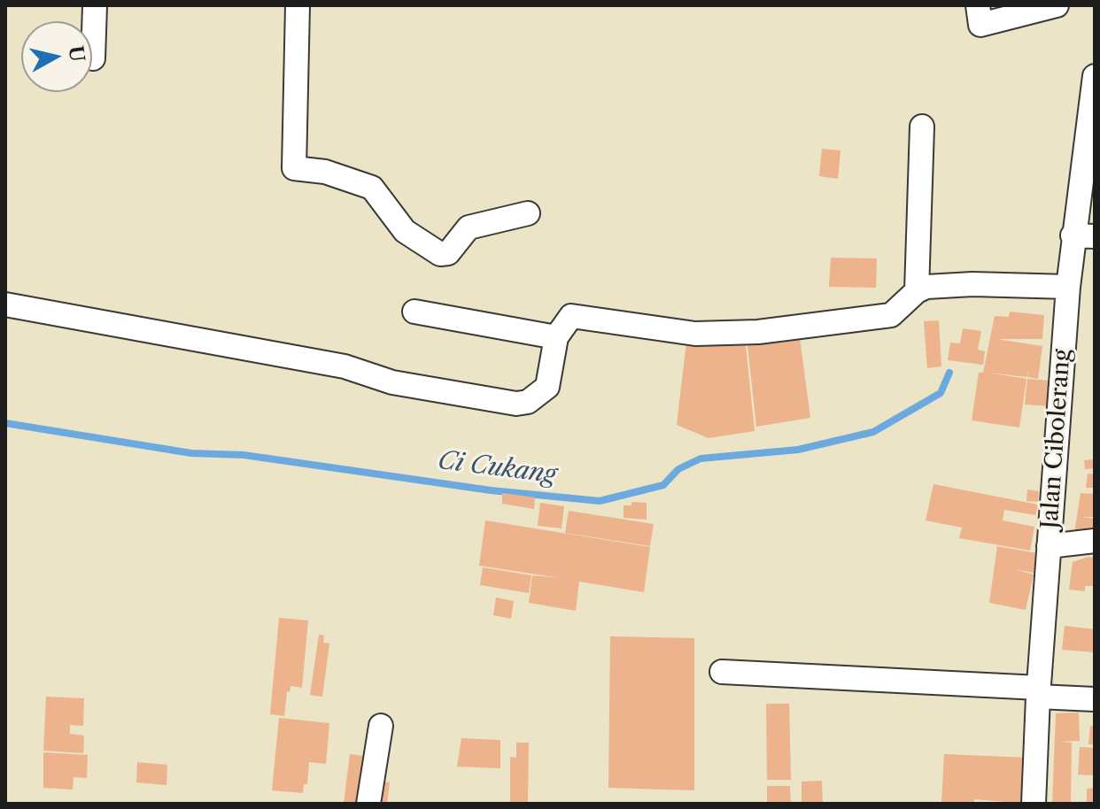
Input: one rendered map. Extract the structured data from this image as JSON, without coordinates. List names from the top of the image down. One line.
{"streets":{"street":["Jalan Cibolerang"]},"water":["Ci Cukang"],"north":"right"}
